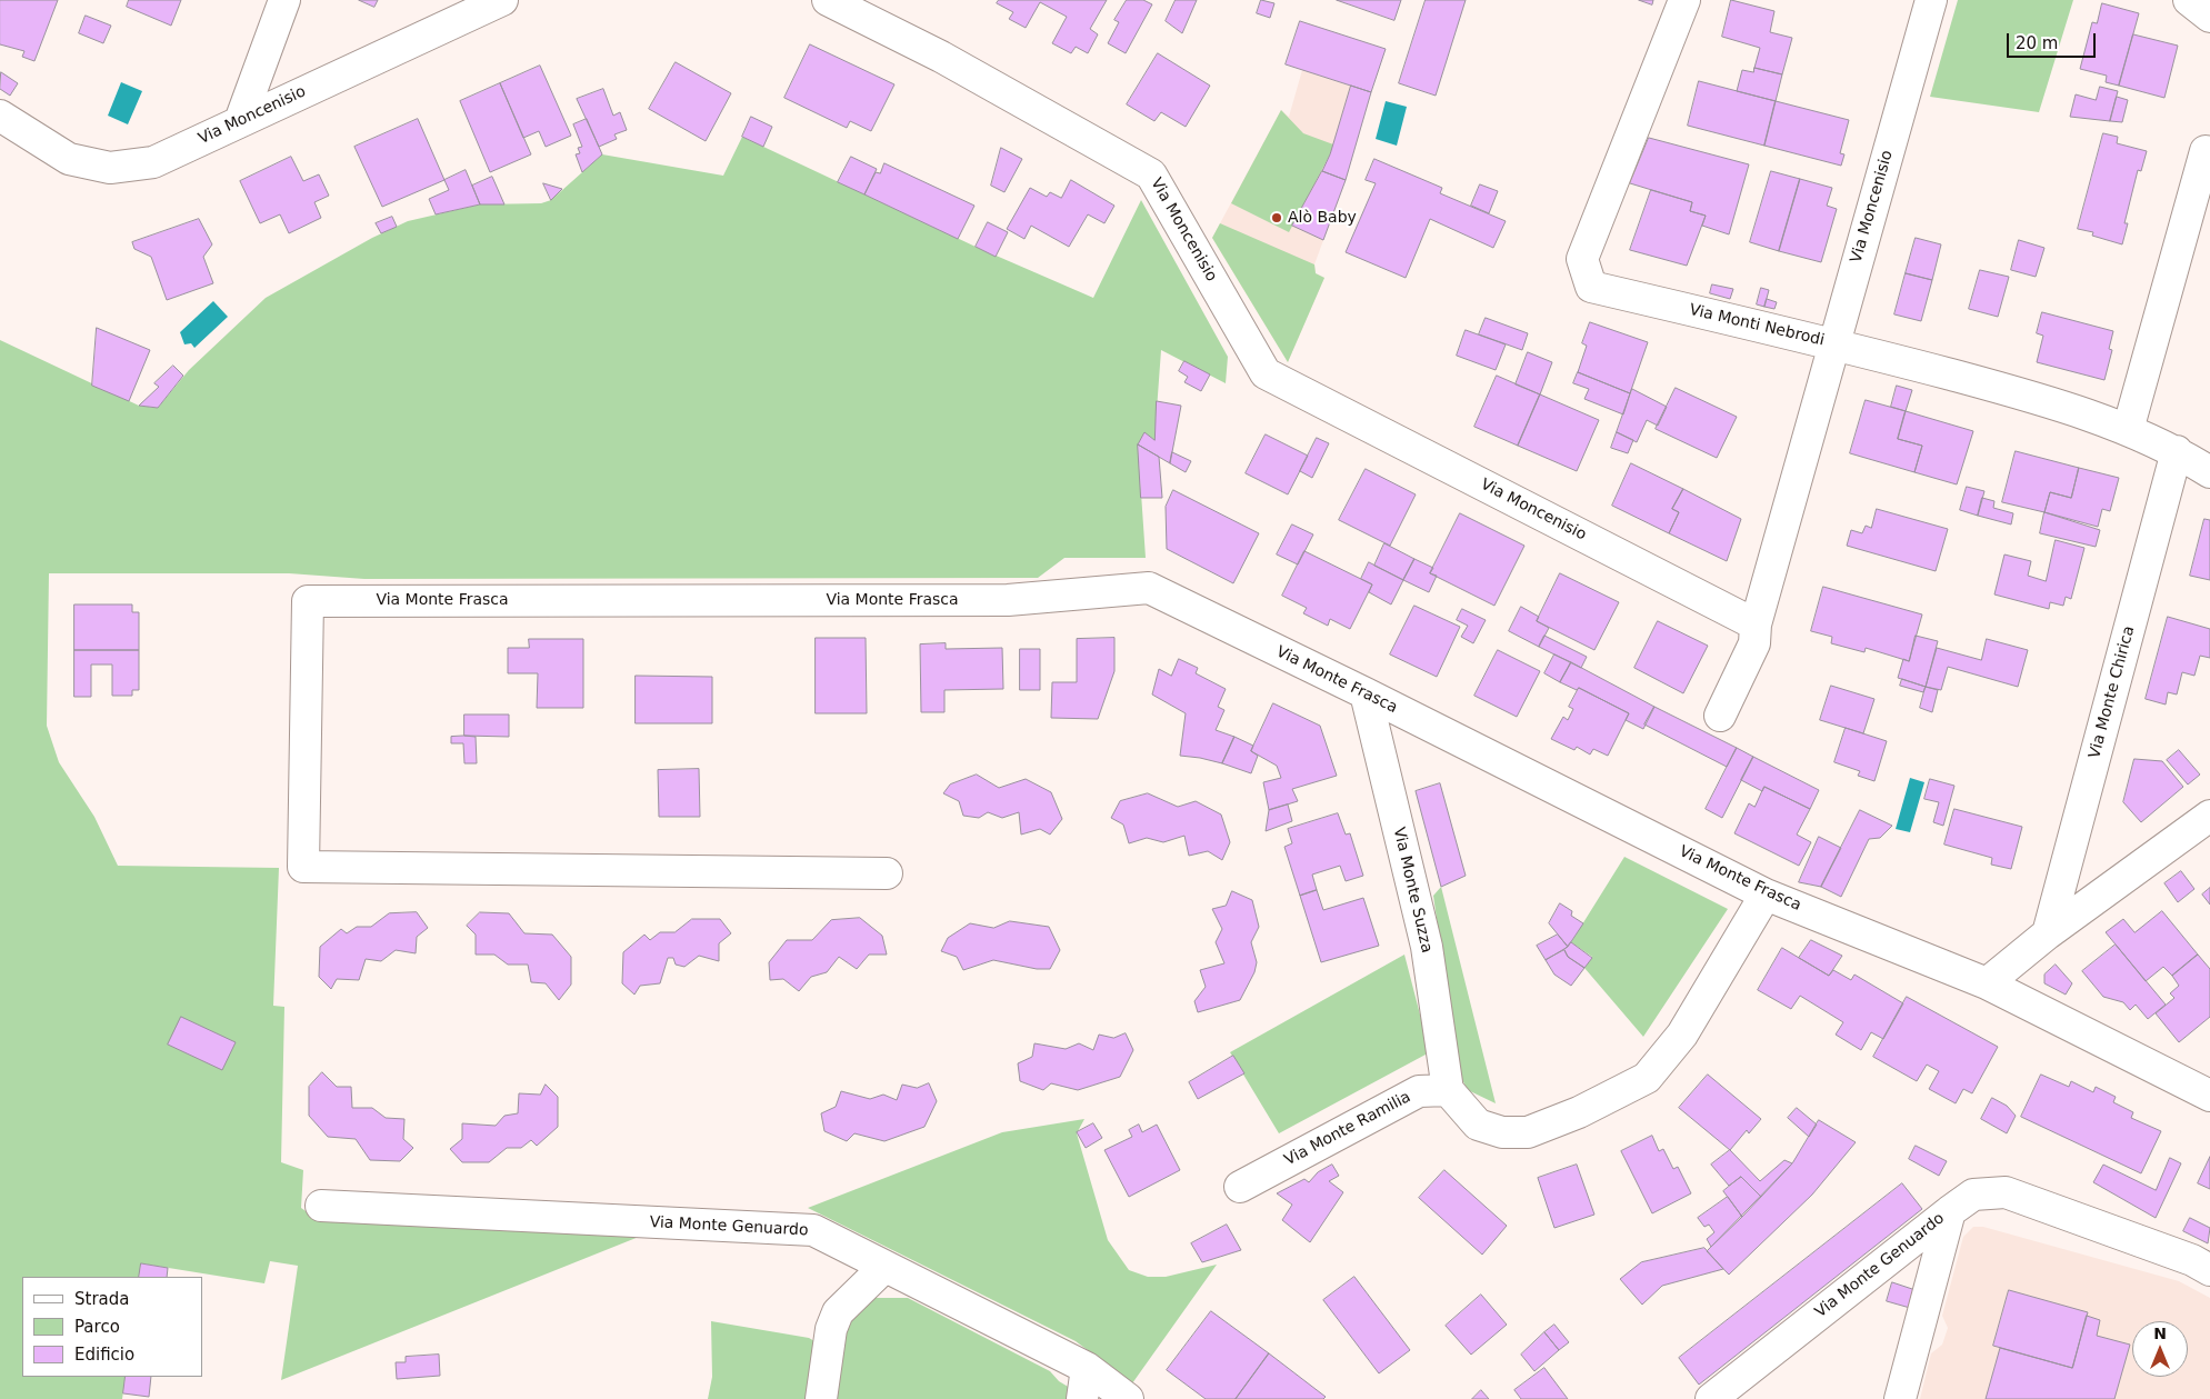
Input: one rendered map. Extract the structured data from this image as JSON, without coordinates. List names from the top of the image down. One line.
{"streets":{"street":["Via Moncenisio","Via Monti Nebrodi","Via Monte Frasca","Via Monte Chirica","Via Monte Suzza","Via Monte Ramilia","Via Monte Genuardo"]},"crossings":[["Via Moncenisio","Via Monti Nebrodi"],["Via Monti Nebrodi","Via Monte Chirica"],["Via Monte Frasca","Via Monte Suzza"],["Via Monte Suzza","Via Monte Ramilia"]],"places":["Alò Baby"],"legend":["Strada","Parco","Edificio"],"scale_bar":"20 m","north":"top"}
